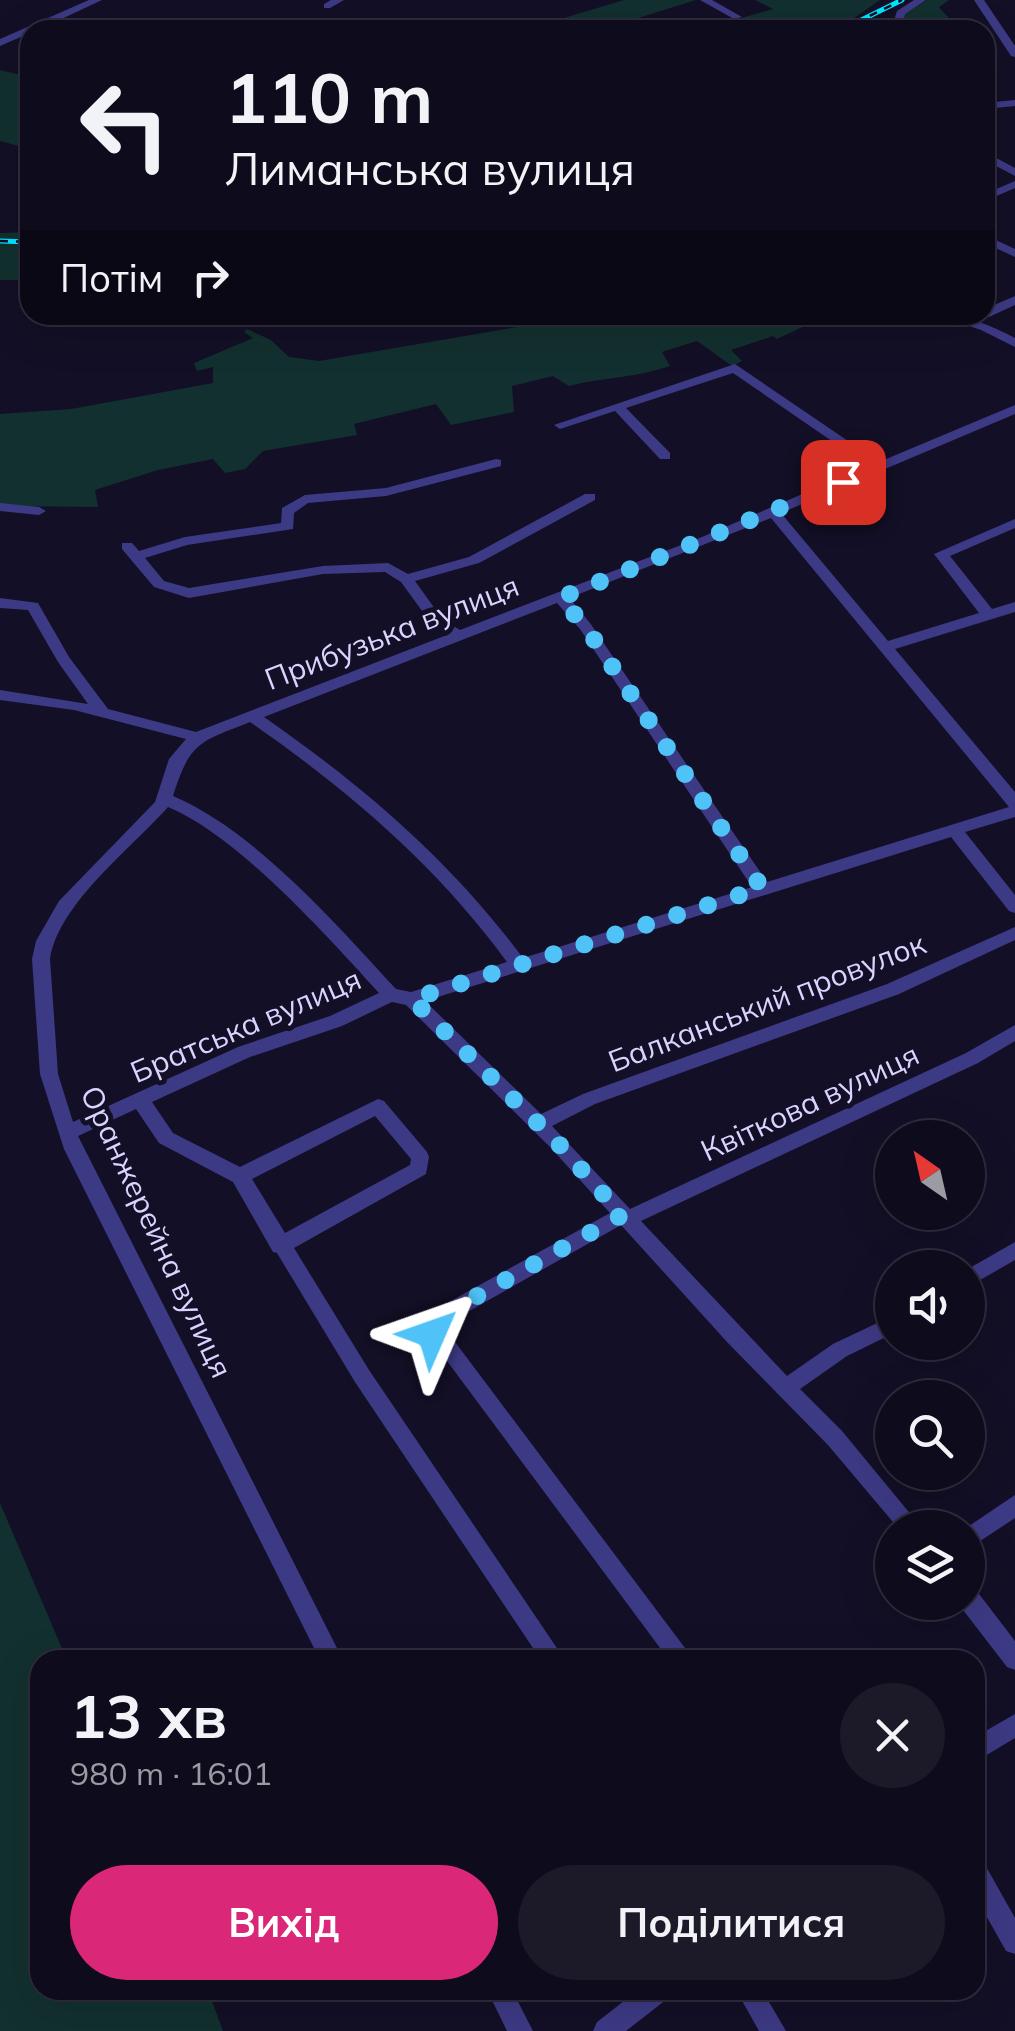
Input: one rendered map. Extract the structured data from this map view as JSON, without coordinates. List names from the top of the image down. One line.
{"streets":{"street":["Прибузька вулиця","Балканський провулок","Братська вулиця","Квіткова вулиця","Оранжерейна вулиця"]},"crossings":[["Прибузька вулиця","Оранжерейна вулиця"],["Братська вулиця","Оранжерейна вулиця"]],"north":"top left","page":{"turn":["110 m","Лиманська вулиця"],"then":"Потім","heading":["13 хв","980 m · 16:01"],"buttons":["Вихід","Поділитися"]}}
